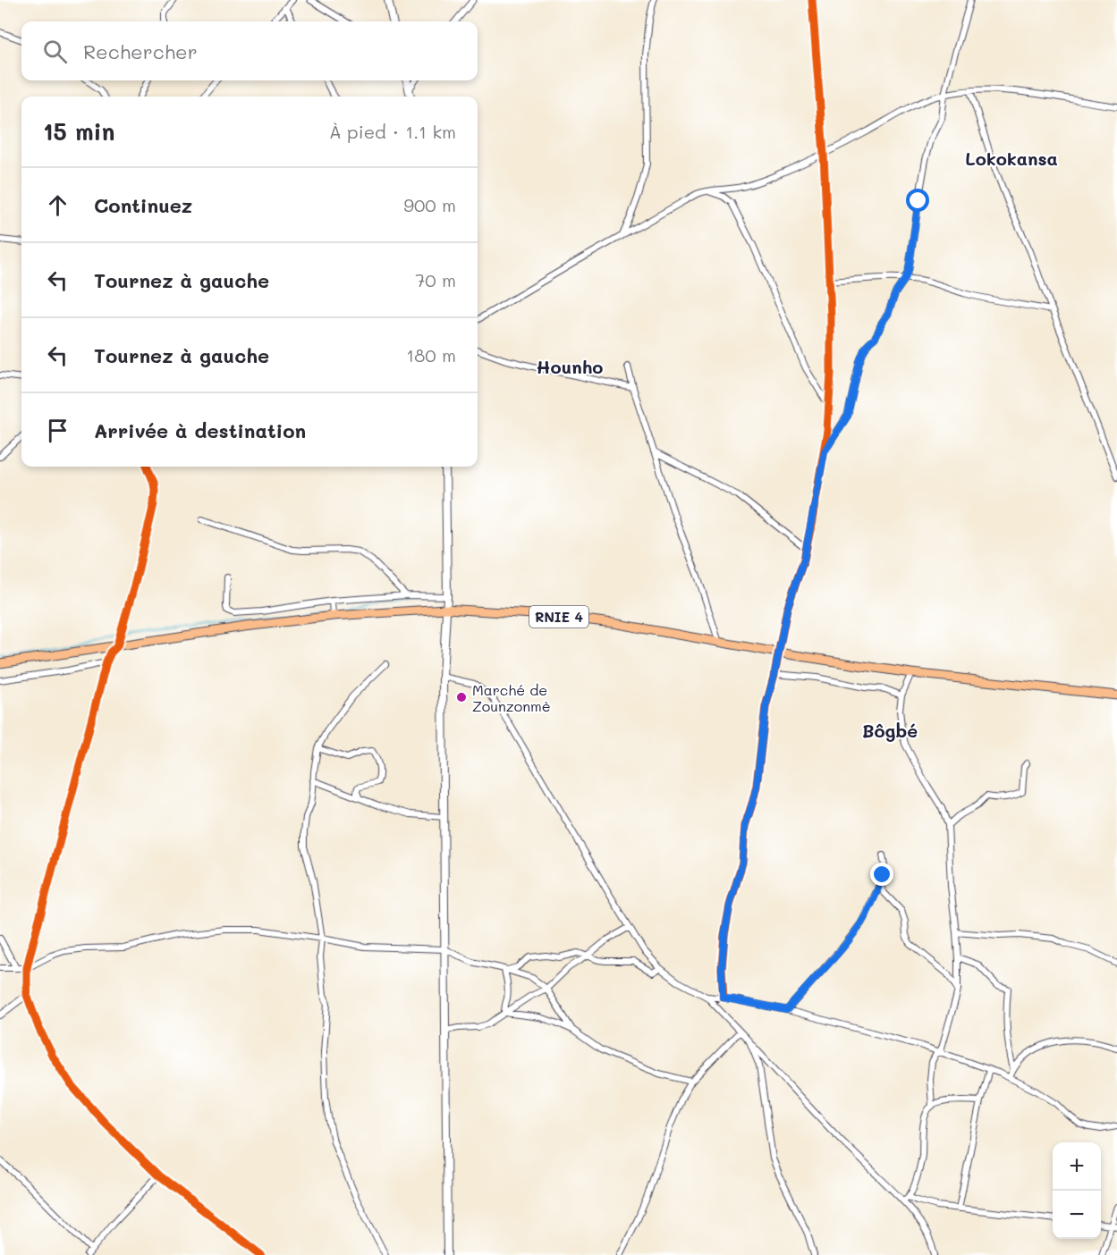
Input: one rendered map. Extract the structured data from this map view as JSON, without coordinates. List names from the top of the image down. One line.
{"streets":{"main road":["RNIE 4"]},"districts":["Lokokansa","Hounho","Bôgbé"],"places":["Marché de Zounzonmè"],"page":{"search":"Rechercher","heading":["15 min","À pied · 1.1 km"],"list":[["Continuez","900 m"],["Tournez à gauche","70 m"],["Tournez à gauche","180 m"],"Arrivée à destination"],"map_buttons":["+","−"]}}
